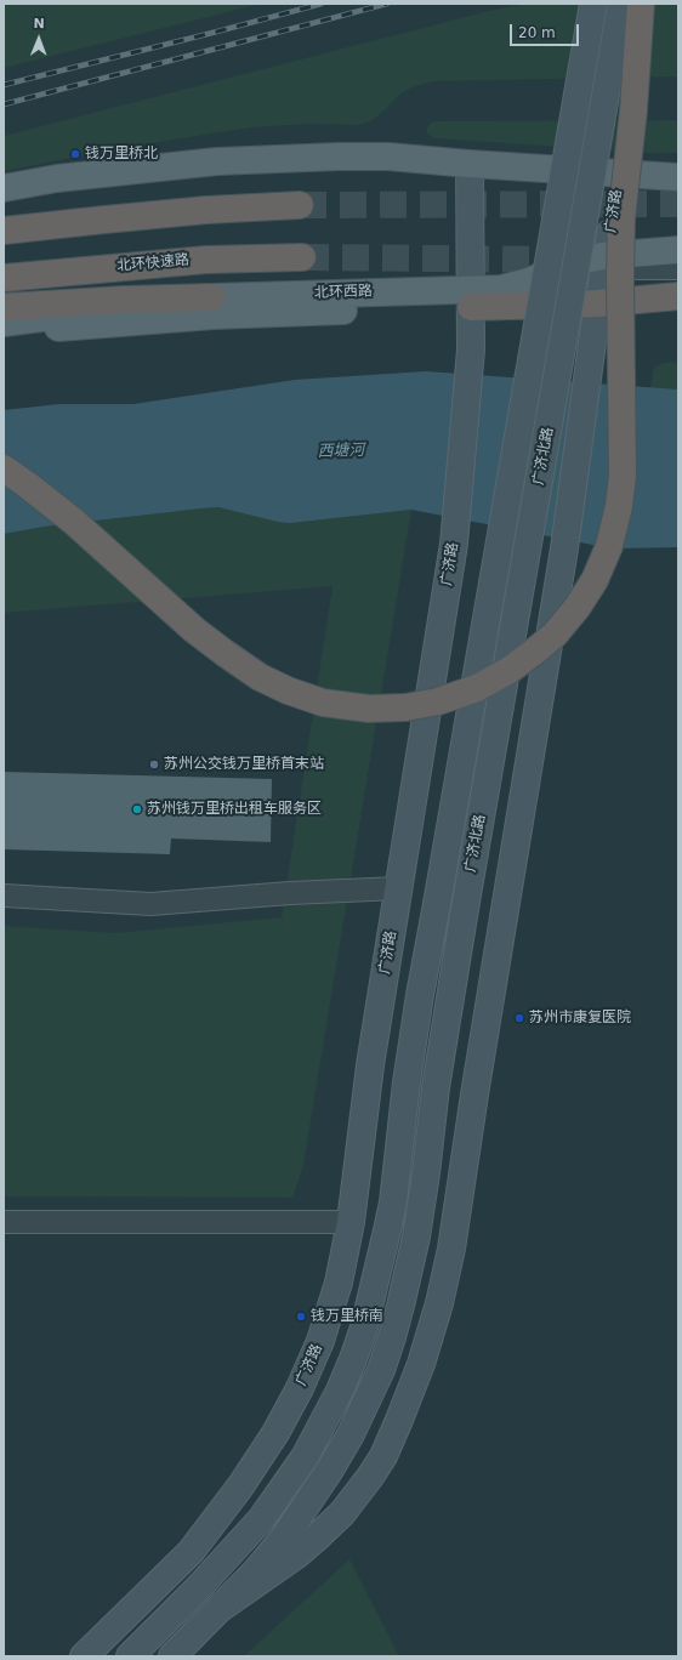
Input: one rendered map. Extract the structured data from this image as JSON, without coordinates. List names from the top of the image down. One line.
{"streets":{"highway":["北环快速路"],"main road":["广济路","北环西路","广济北路"]},"crossings":[["广济路","北环西路"],["广济路","广济北路"]],"water":["西塘河"],"places":["钱万里桥北","苏州公交钱万里桥首末站","苏州钱万里桥出租车服务区","苏州市康复医院","钱万里桥南"],"scale_bar":"20 m","north":"top"}
